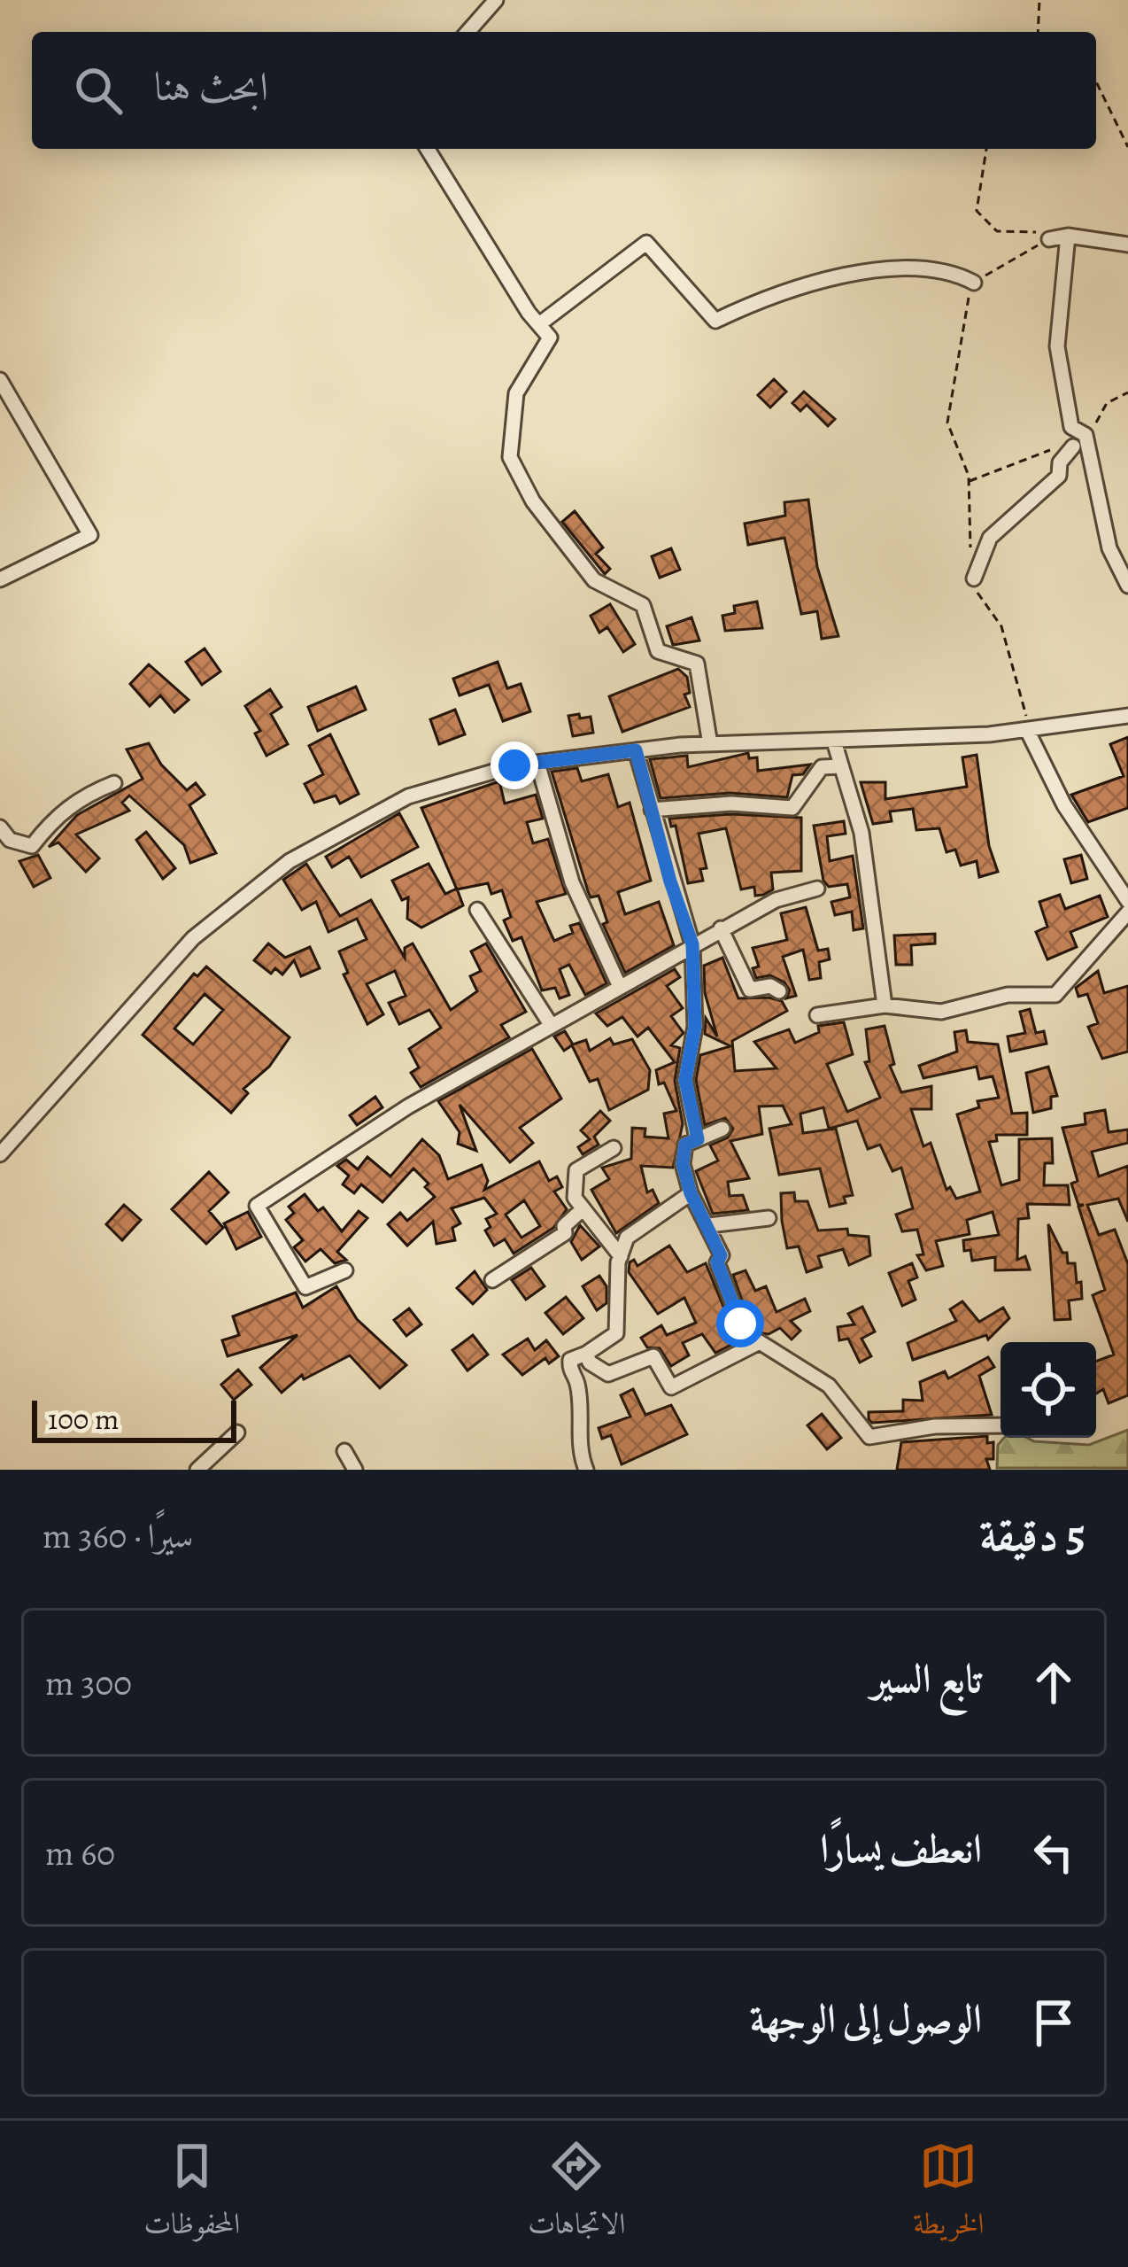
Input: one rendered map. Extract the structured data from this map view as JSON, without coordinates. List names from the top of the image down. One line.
{"scale_bar":"100 m","page":{"search":"ابحث هنا","scale":"100 m","heading":["5 دقيقة","سيرًا · 360 m"],"list":[["تابع السير","300 m"],["انعطف يسارًا","60 m"],"الوصول إلى الوجهة"],"nav":["الخريطة","الاتجاهات","المحفوظات"]}}
